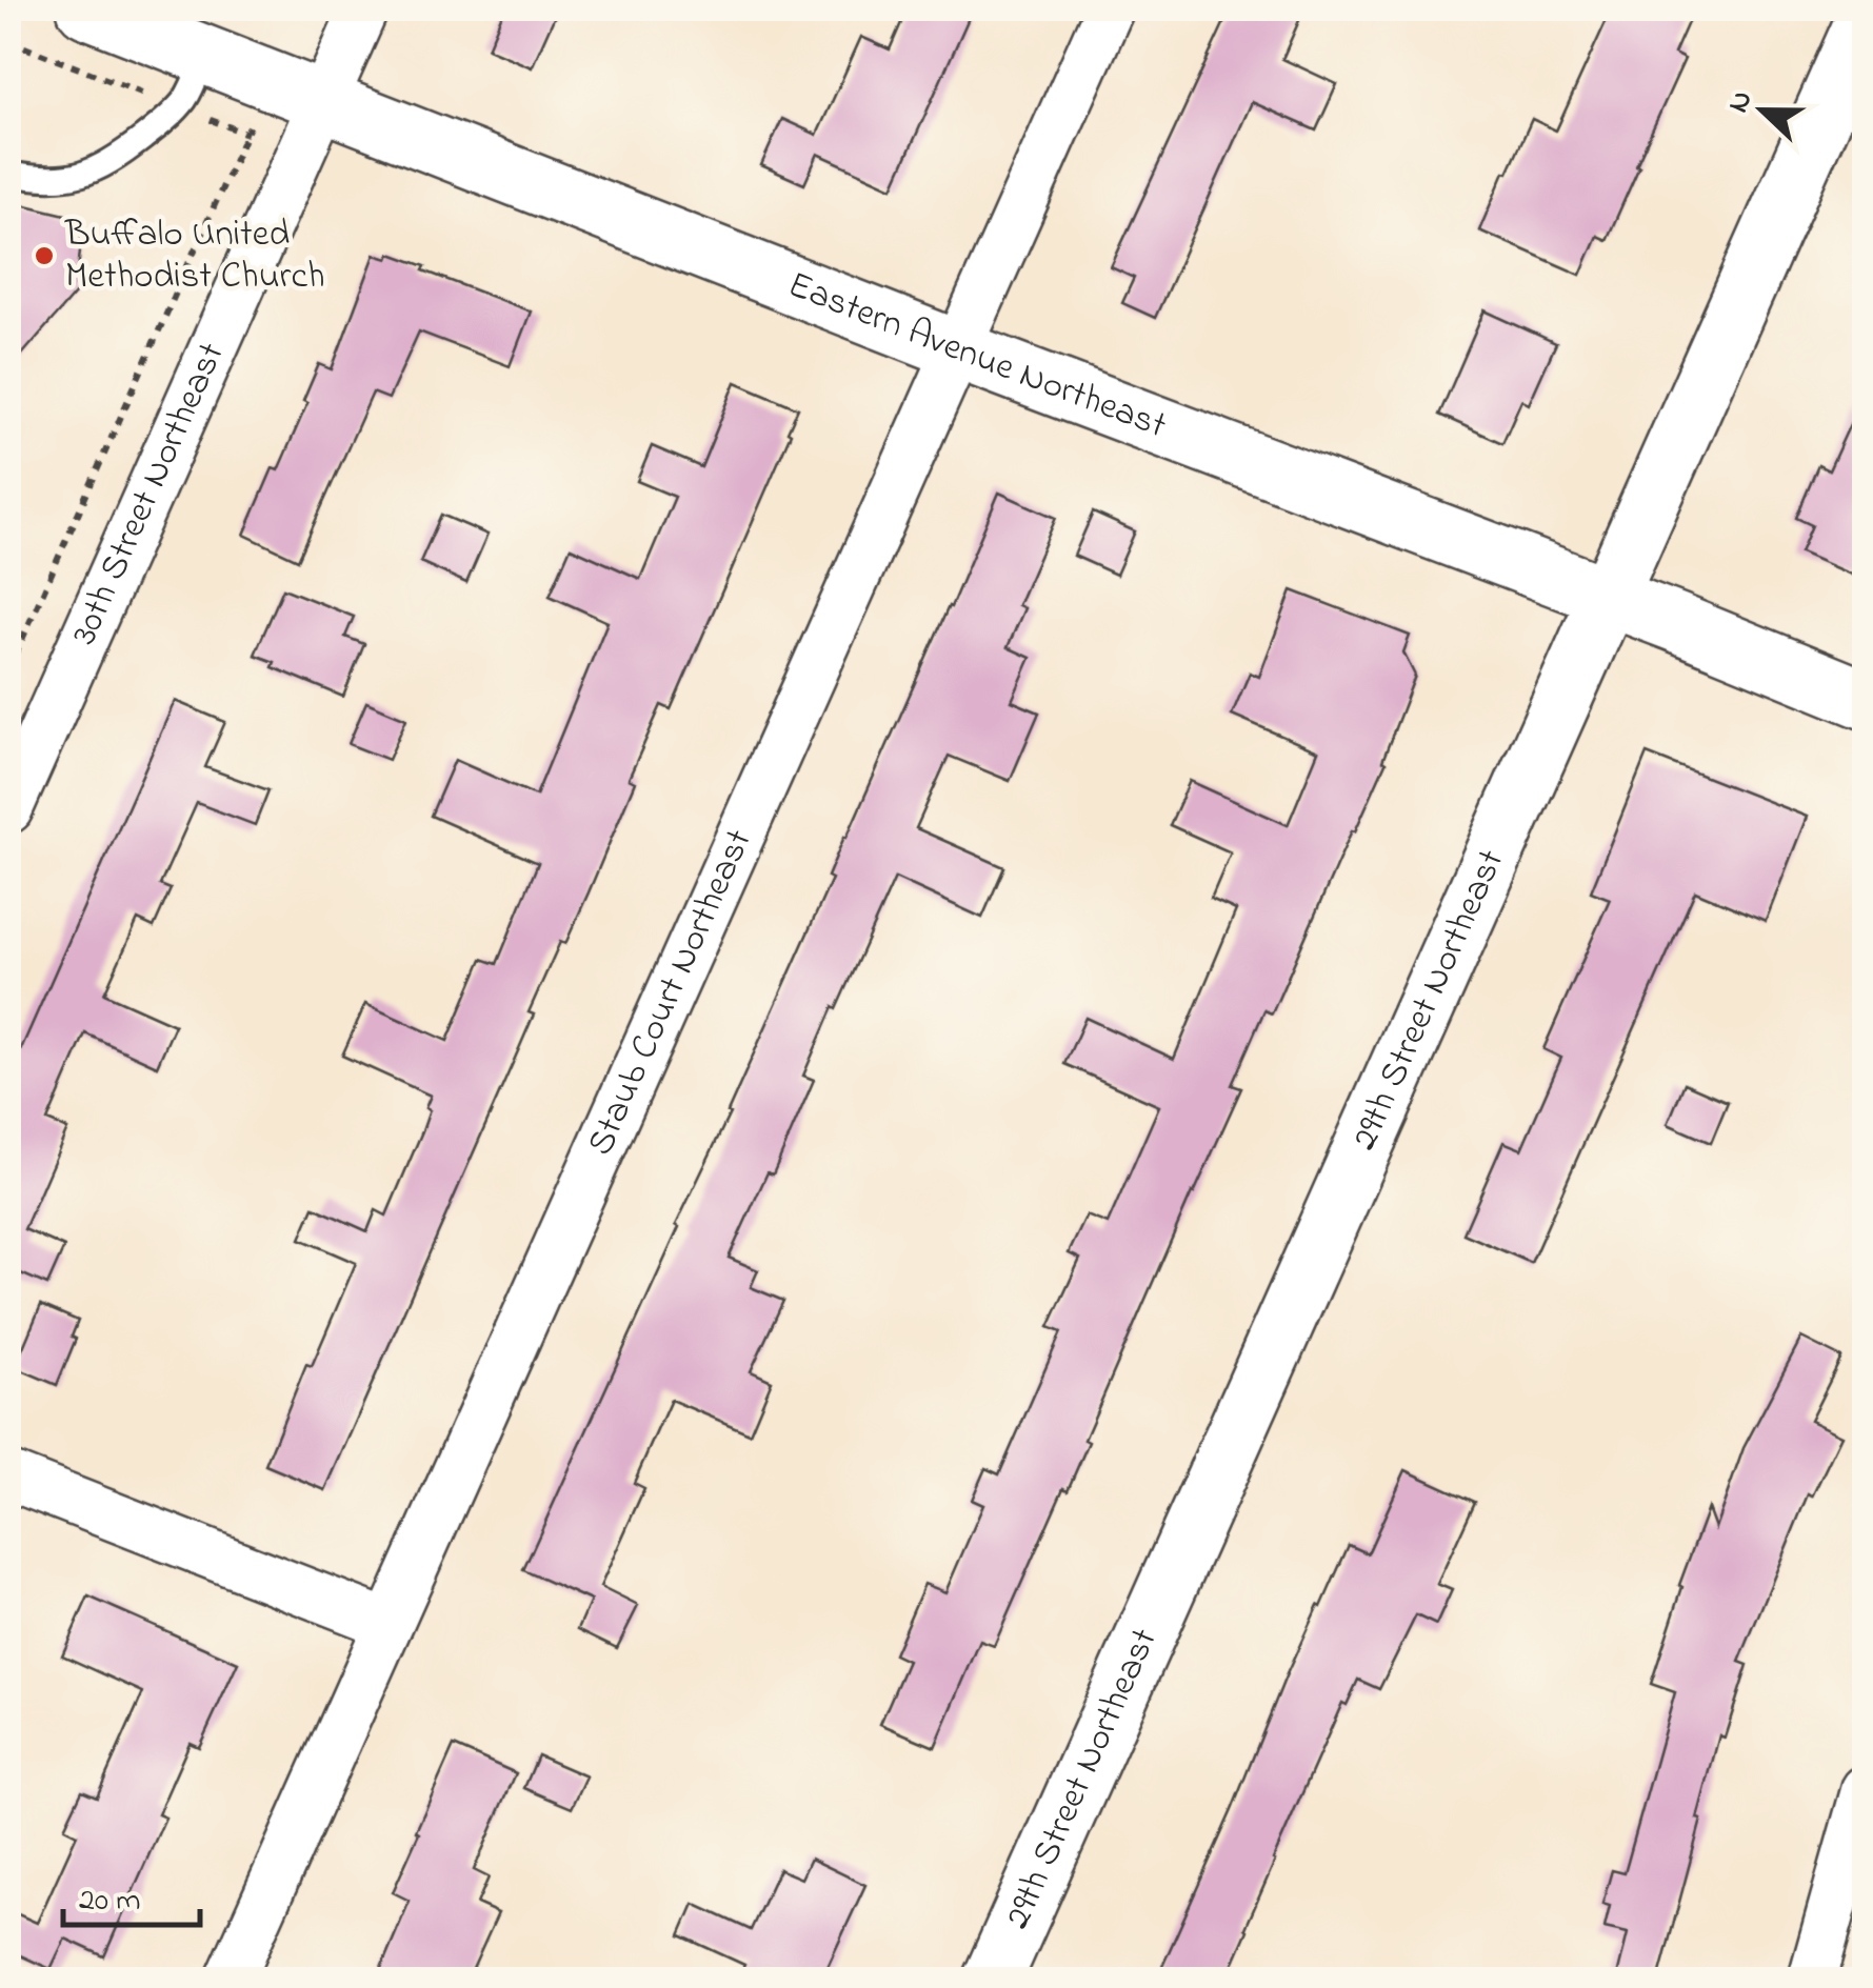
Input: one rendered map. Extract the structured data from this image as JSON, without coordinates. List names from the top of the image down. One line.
{"streets":{"main road":["Eastern Avenue Northeast","29th Street Northeast"],"street":["30th Street Northeast","Staub Court Northeast"]},"crossings":[["Eastern Avenue Northeast","30th Street Northeast"],["Eastern Avenue Northeast","Staub Court Northeast"],["Eastern Avenue Northeast","29th Street Northeast"]],"places":["Buffalo United Methodist Church"],"scale_bar":"20 m","north":"left"}
